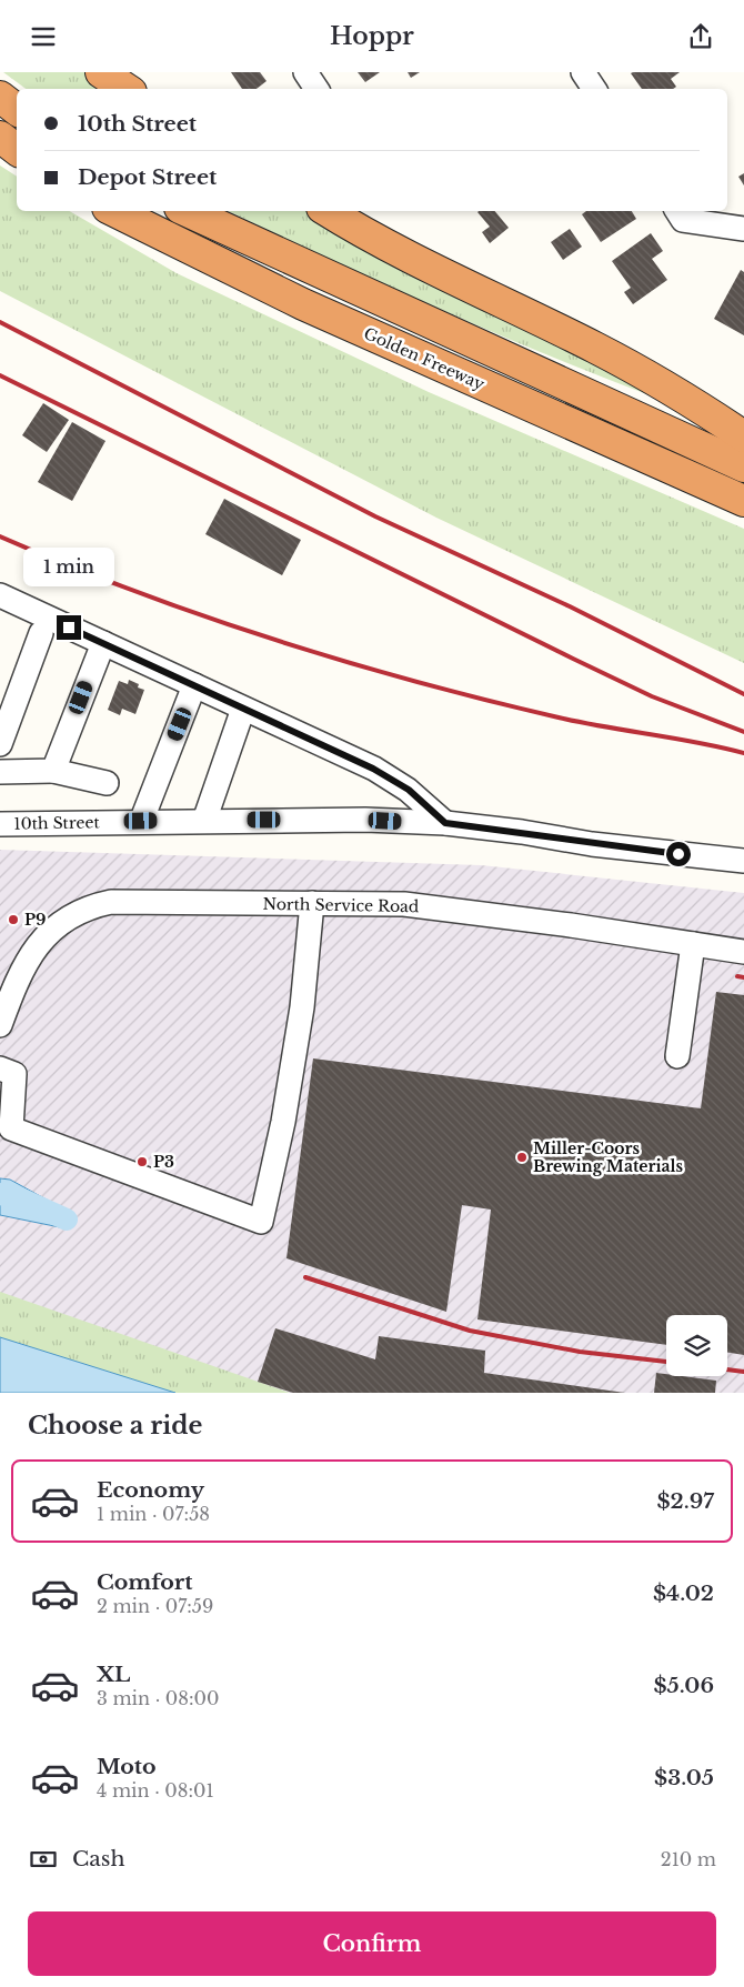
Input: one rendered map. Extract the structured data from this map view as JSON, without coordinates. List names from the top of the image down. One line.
{"streets":{"highway":["Golden Freeway"],"street":["10th Street","North Service Road"]},"places":["P9","Miller-Coors Brewing Materials","P3"],"page":{"header":"Hoppr","banner":["10th Street","Depot Street"],"bubble":"1 min","heading":"Choose a ride","list":[{"name":"Economy","note":"1 min · 07:58","value":"$2.97"},{"name":"Comfort","note":"2 min · 07:59","value":"$4.02"},{"name":"XL","note":"3 min · 08:00","value":"$5.06"},{"name":"Moto","note":"4 min · 08:01","value":"$3.05"}],"pay":["Cash","210 m"],"buttons":"Confirm"}}
